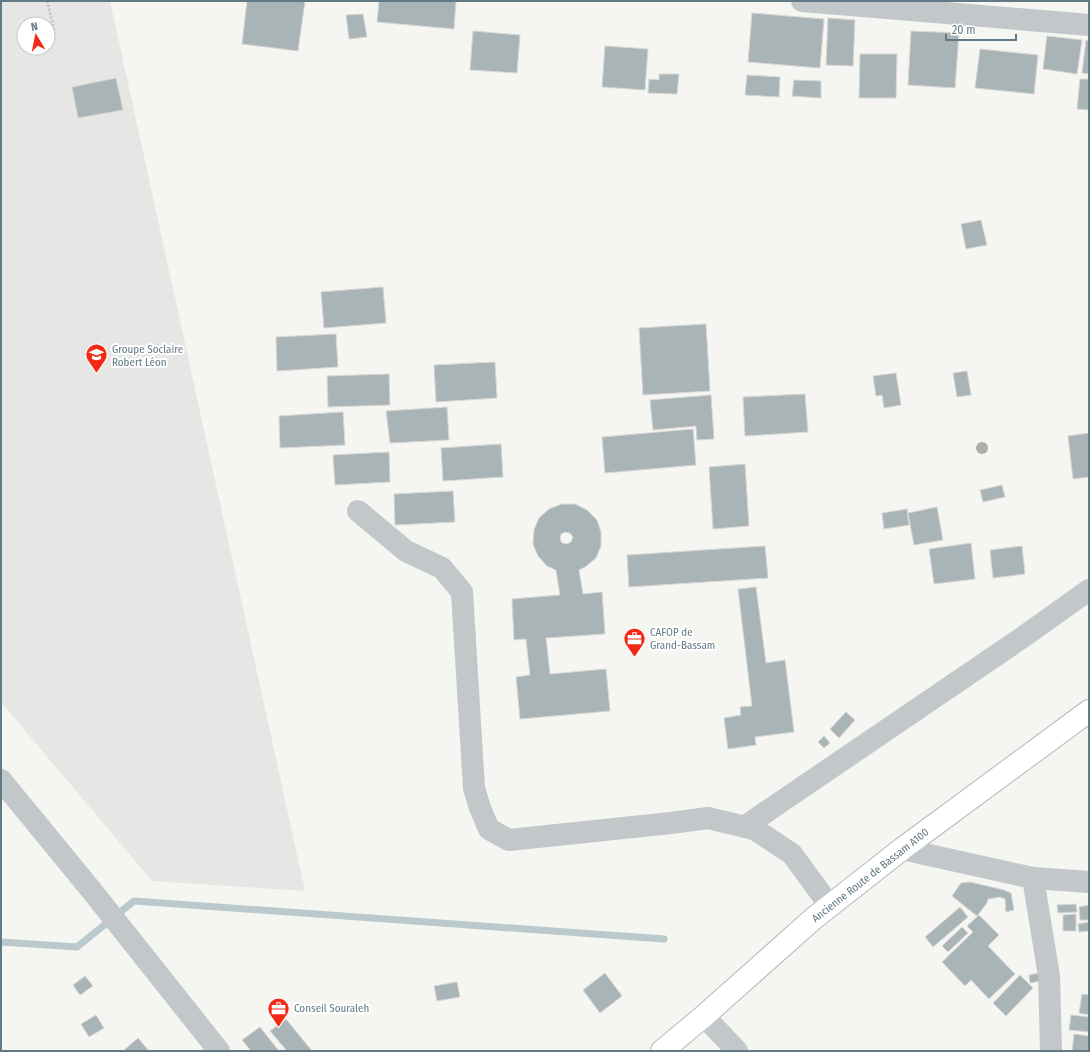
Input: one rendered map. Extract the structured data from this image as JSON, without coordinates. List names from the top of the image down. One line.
{"streets":{"main road":["Ancienne Route de Bassam A100"]},"places":{"school or university":["Groupe Soclaire Robert Léon"],"office":["CAFOP de Grand-Bassam","Conseil Souraleh"]},"scale_bar":"20 m","north":"top"}
